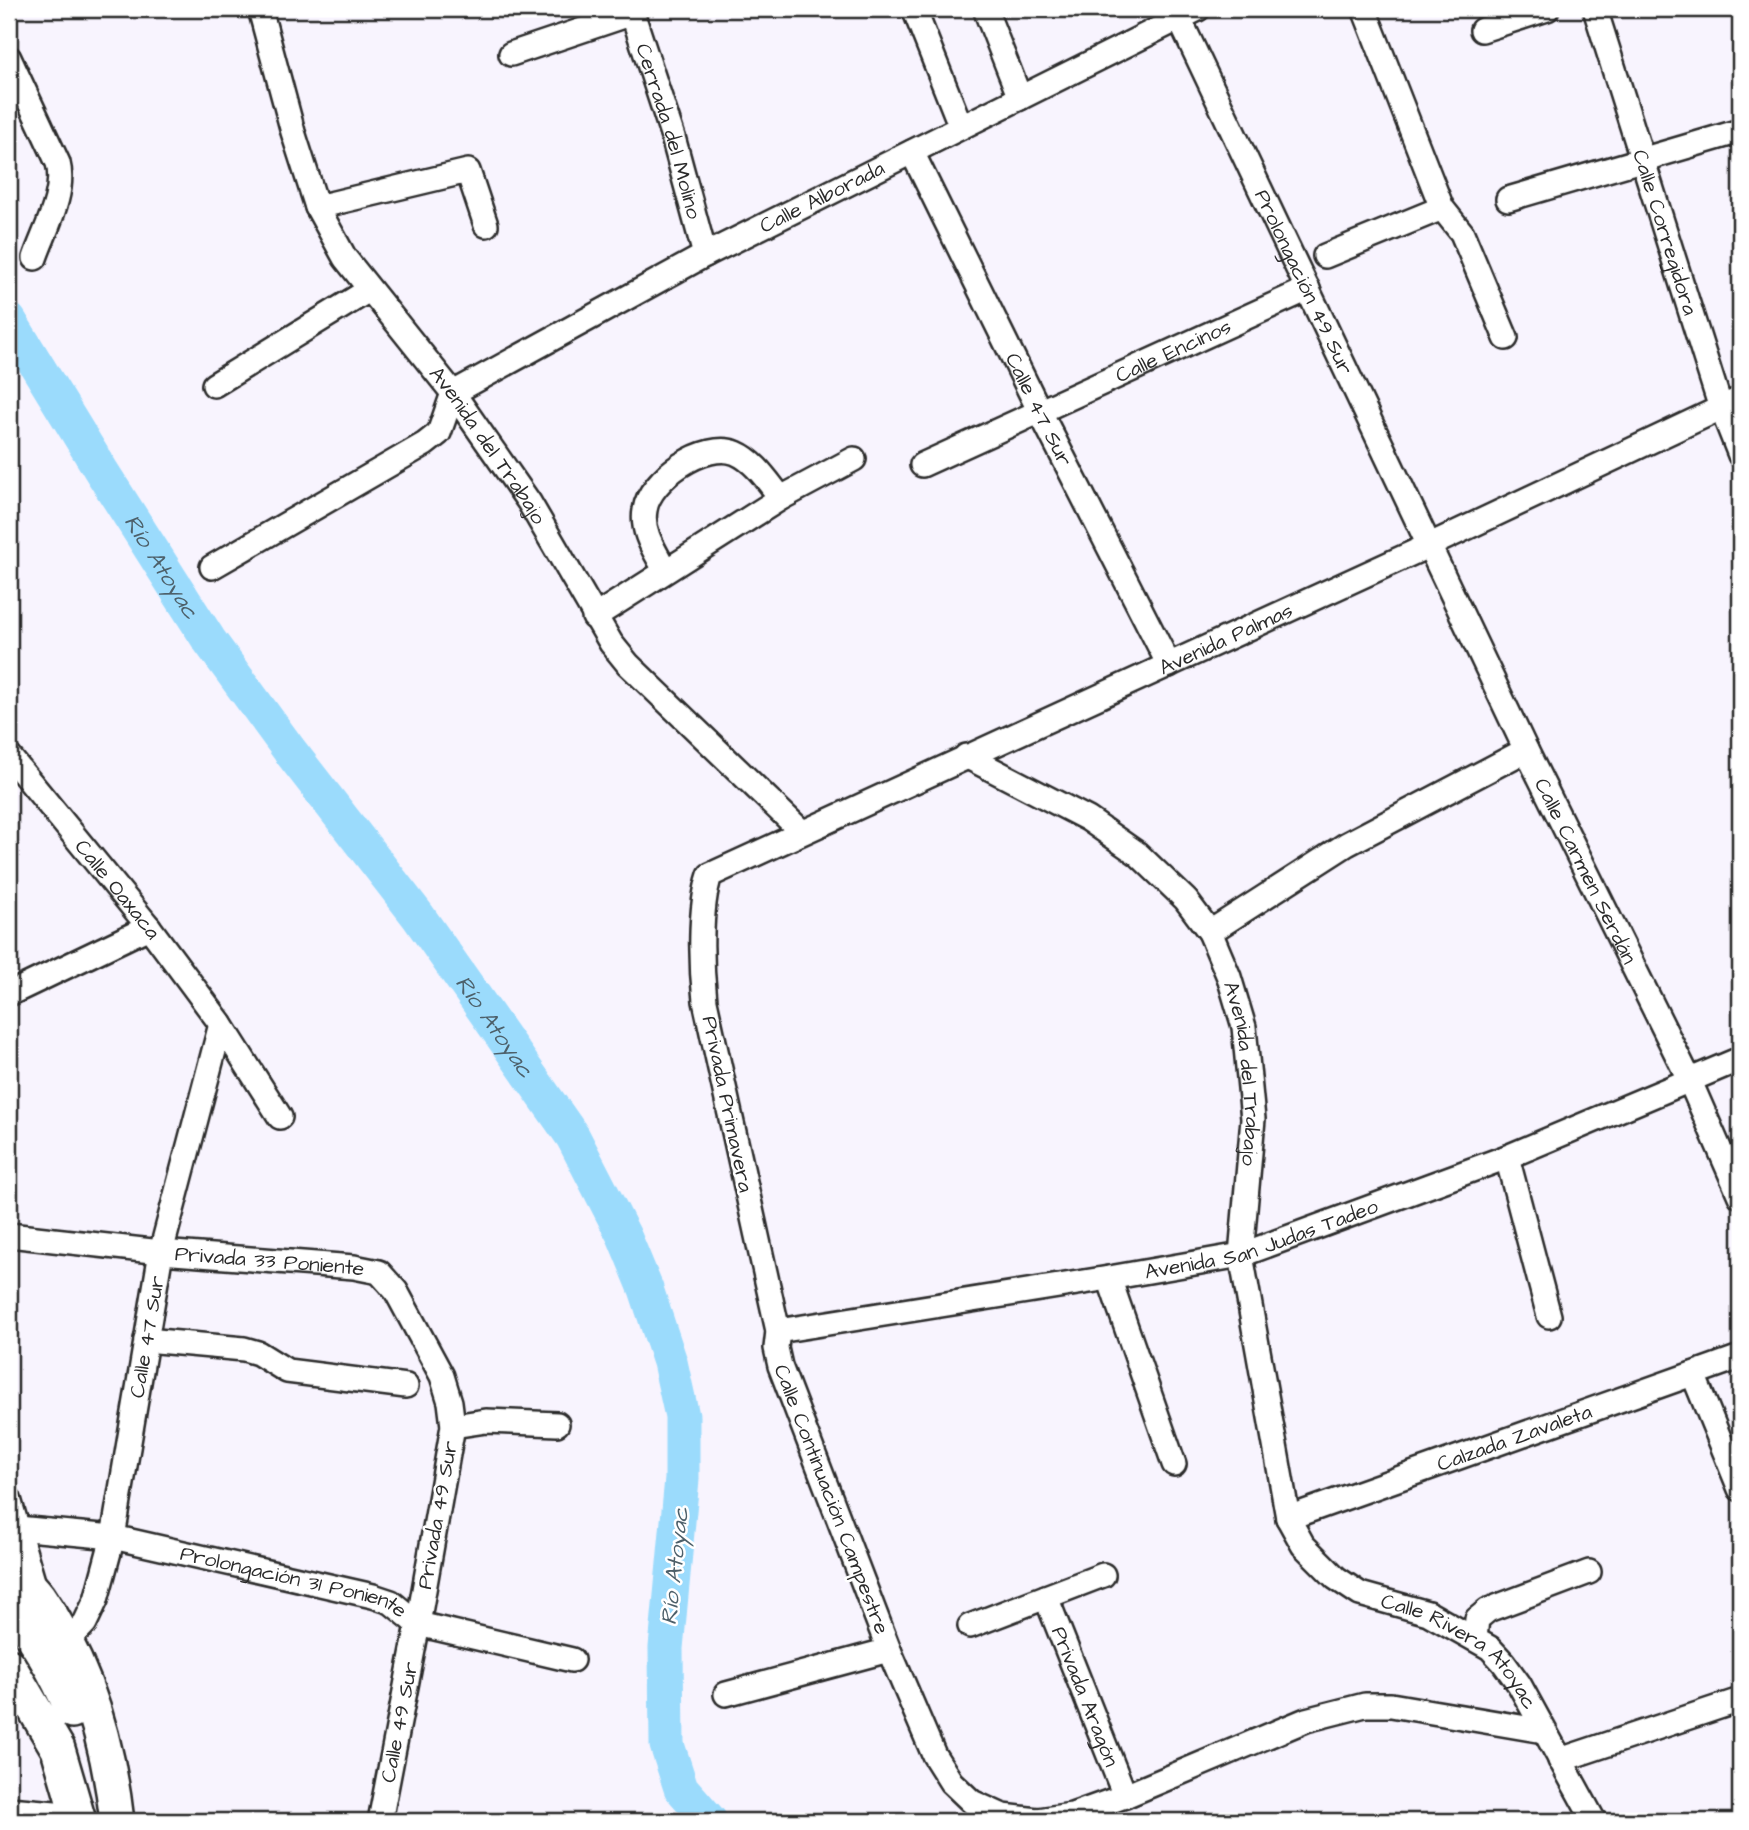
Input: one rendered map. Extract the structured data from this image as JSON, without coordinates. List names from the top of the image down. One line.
{"streets":{"street":["Cerrada del Molino","Calle Alborada","Calle Corregidora","Prolongación 49 Sur","Calle Encinos","Calle 47 Sur","Avenida del Trabajo","Avenida Palmas","Calle Carmen Serdán","Calle Oaxaca","Privada Primavera","Avenida San Judas Tadeo","Privada 33 Poniente","Calzada Zavaleta","Calle Continuación Campestre","Privada 49 Sur","Prolongación 31 Poniente","Calle Rivera Atoyac","Privada Aragón","Calle 49 Sur"]},"crossings":[["Cerrada del Molino","Calle Alborada"],["Calle Alborada","Prolongación 49 Sur"],["Calle Alborada","Calle 47 Sur"],["Calle Alborada","Avenida del Trabajo"],["Calle Corregidora","Avenida Palmas"],["Prolongación 49 Sur","Calle Encinos"],["Prolongación 49 Sur","Avenida Palmas"],["Prolongación 49 Sur","Calle Carmen Serdán"],["Calle Encinos","Calle 47 Sur"],["Calle 47 Sur","Avenida Palmas"],["Calle 47 Sur","Calle Oaxaca"],["Calle 47 Sur","Privada 33 Poniente"],["Calle 47 Sur","Prolongación 31 Poniente"],["Avenida del Trabajo","Avenida Palmas"],["Avenida del Trabajo","Avenida San Judas Tadeo"],["Avenida del Trabajo","Calzada Zavaleta"],["Avenida del Trabajo","Calle Rivera Atoyac"],["Avenida Palmas","Calle Carmen Serdán"],["Avenida Palmas","Privada Primavera"],["Calle Carmen Serdán","Avenida San Judas Tadeo"],["Privada Primavera","Avenida San Judas Tadeo"],["Privada Primavera","Calle Continuación Campestre"],["Avenida San Judas Tadeo","Calle Continuación Campestre"],["Privada 33 Poniente","Privada 49 Sur"],["Calzada Zavaleta","Calle Rivera Atoyac"],["Calle Continuación Campestre","Calle Rivera Atoyac"],["Calle Continuación Campestre","Privada Aragón"],["Privada 49 Sur","Prolongación 31 Poniente"],["Privada 49 Sur","Calle 49 Sur"],["Prolongación 31 Poniente","Calle 49 Sur"]],"water":["Río Atoyac"]}
